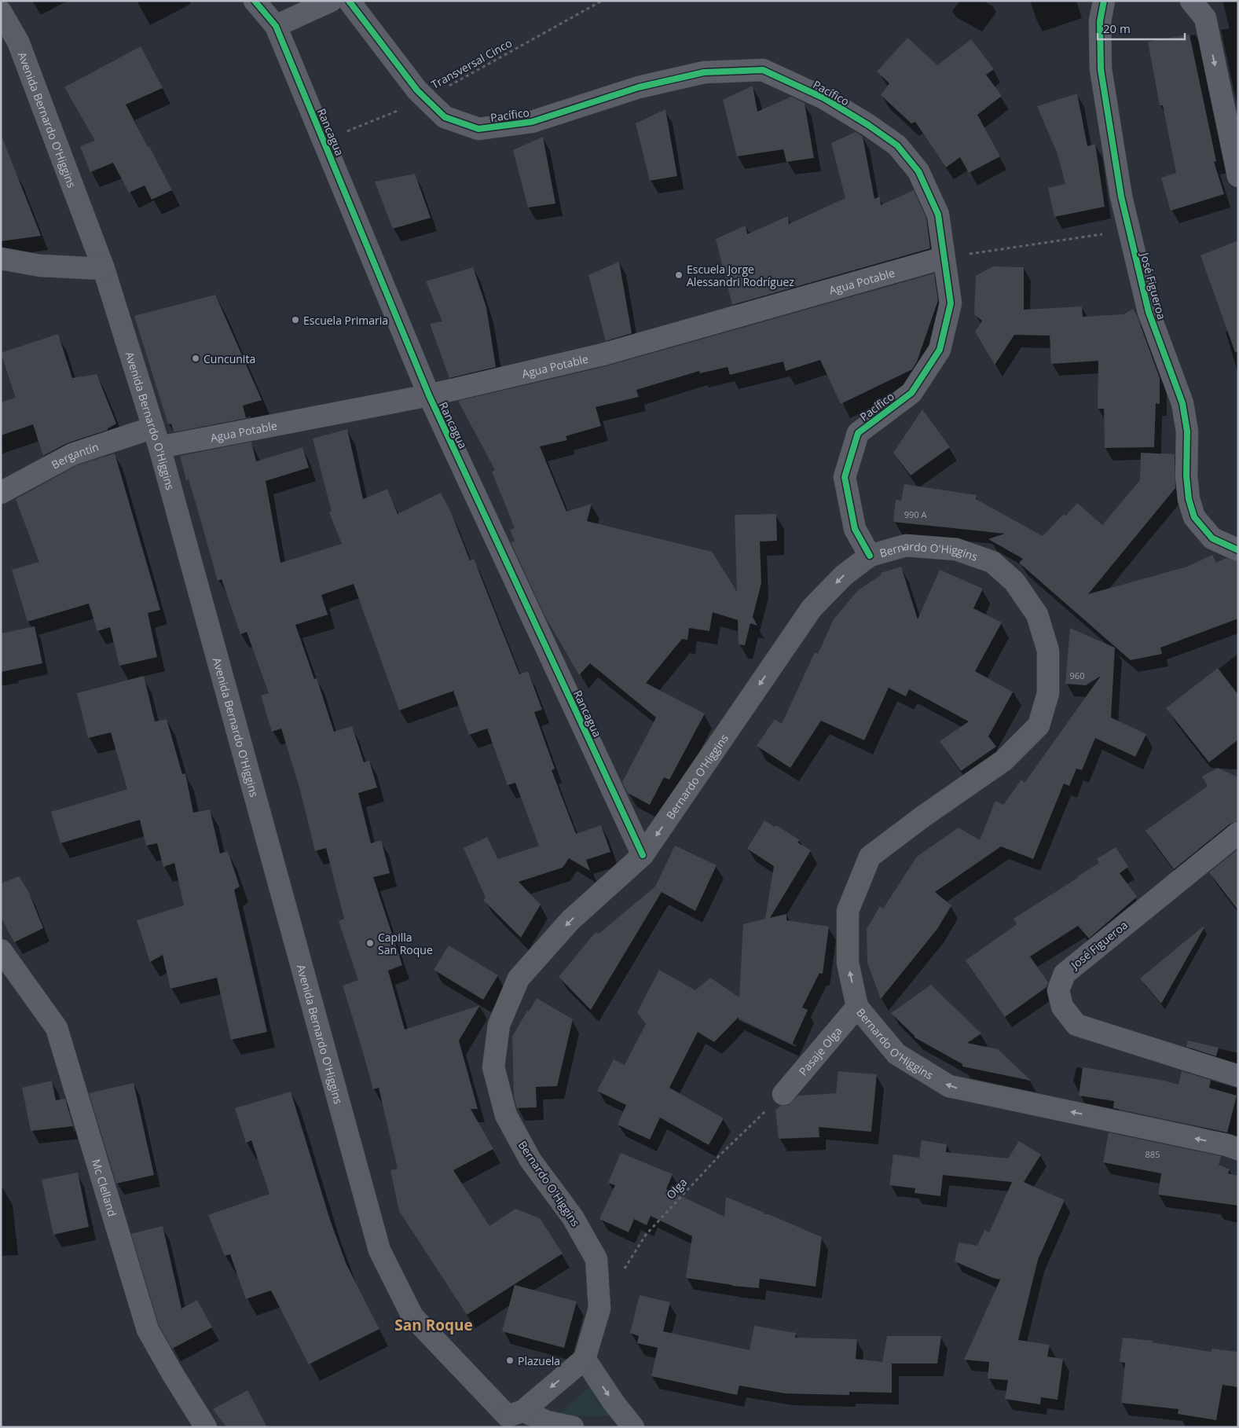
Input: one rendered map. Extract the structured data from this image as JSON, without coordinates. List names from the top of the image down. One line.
{"streets":{"main road":["Avenida Bernardo O'Higgins","Bernardo O'Higgins"],"street":["Pacífico","Rancagua","Agua Potable","José Figueroa","Bergantín","Pasaje Olga","Mc Clelland"],"path":["Transversal Cinco","Olga"]},"crossings":[["Transversal Cinco","Pacífico"],["Transversal Cinco","Rancagua"],["Pacífico","Agua Potable"],["Pacífico","Bernardo O'Higgins"],["Avenida Bernardo O'Higgins","Agua Potable"],["Avenida Bernardo O'Higgins","Bergantín"],["Rancagua","Agua Potable"],["Rancagua","Bernardo O'Higgins"],["Agua Potable","Bergantín"],["Bernardo O'Higgins","Pasaje Olga"],["Pasaje Olga","Olga"]],"districts":["San Roque"],"places":["Escuela Jorge Alessandri Rodríguez","Escuela Primaria","Cuncunita","Capilla San Roque","Plazuela"],"house_numbers":["990 A","960","885"],"scale_bar":"20 m"}
